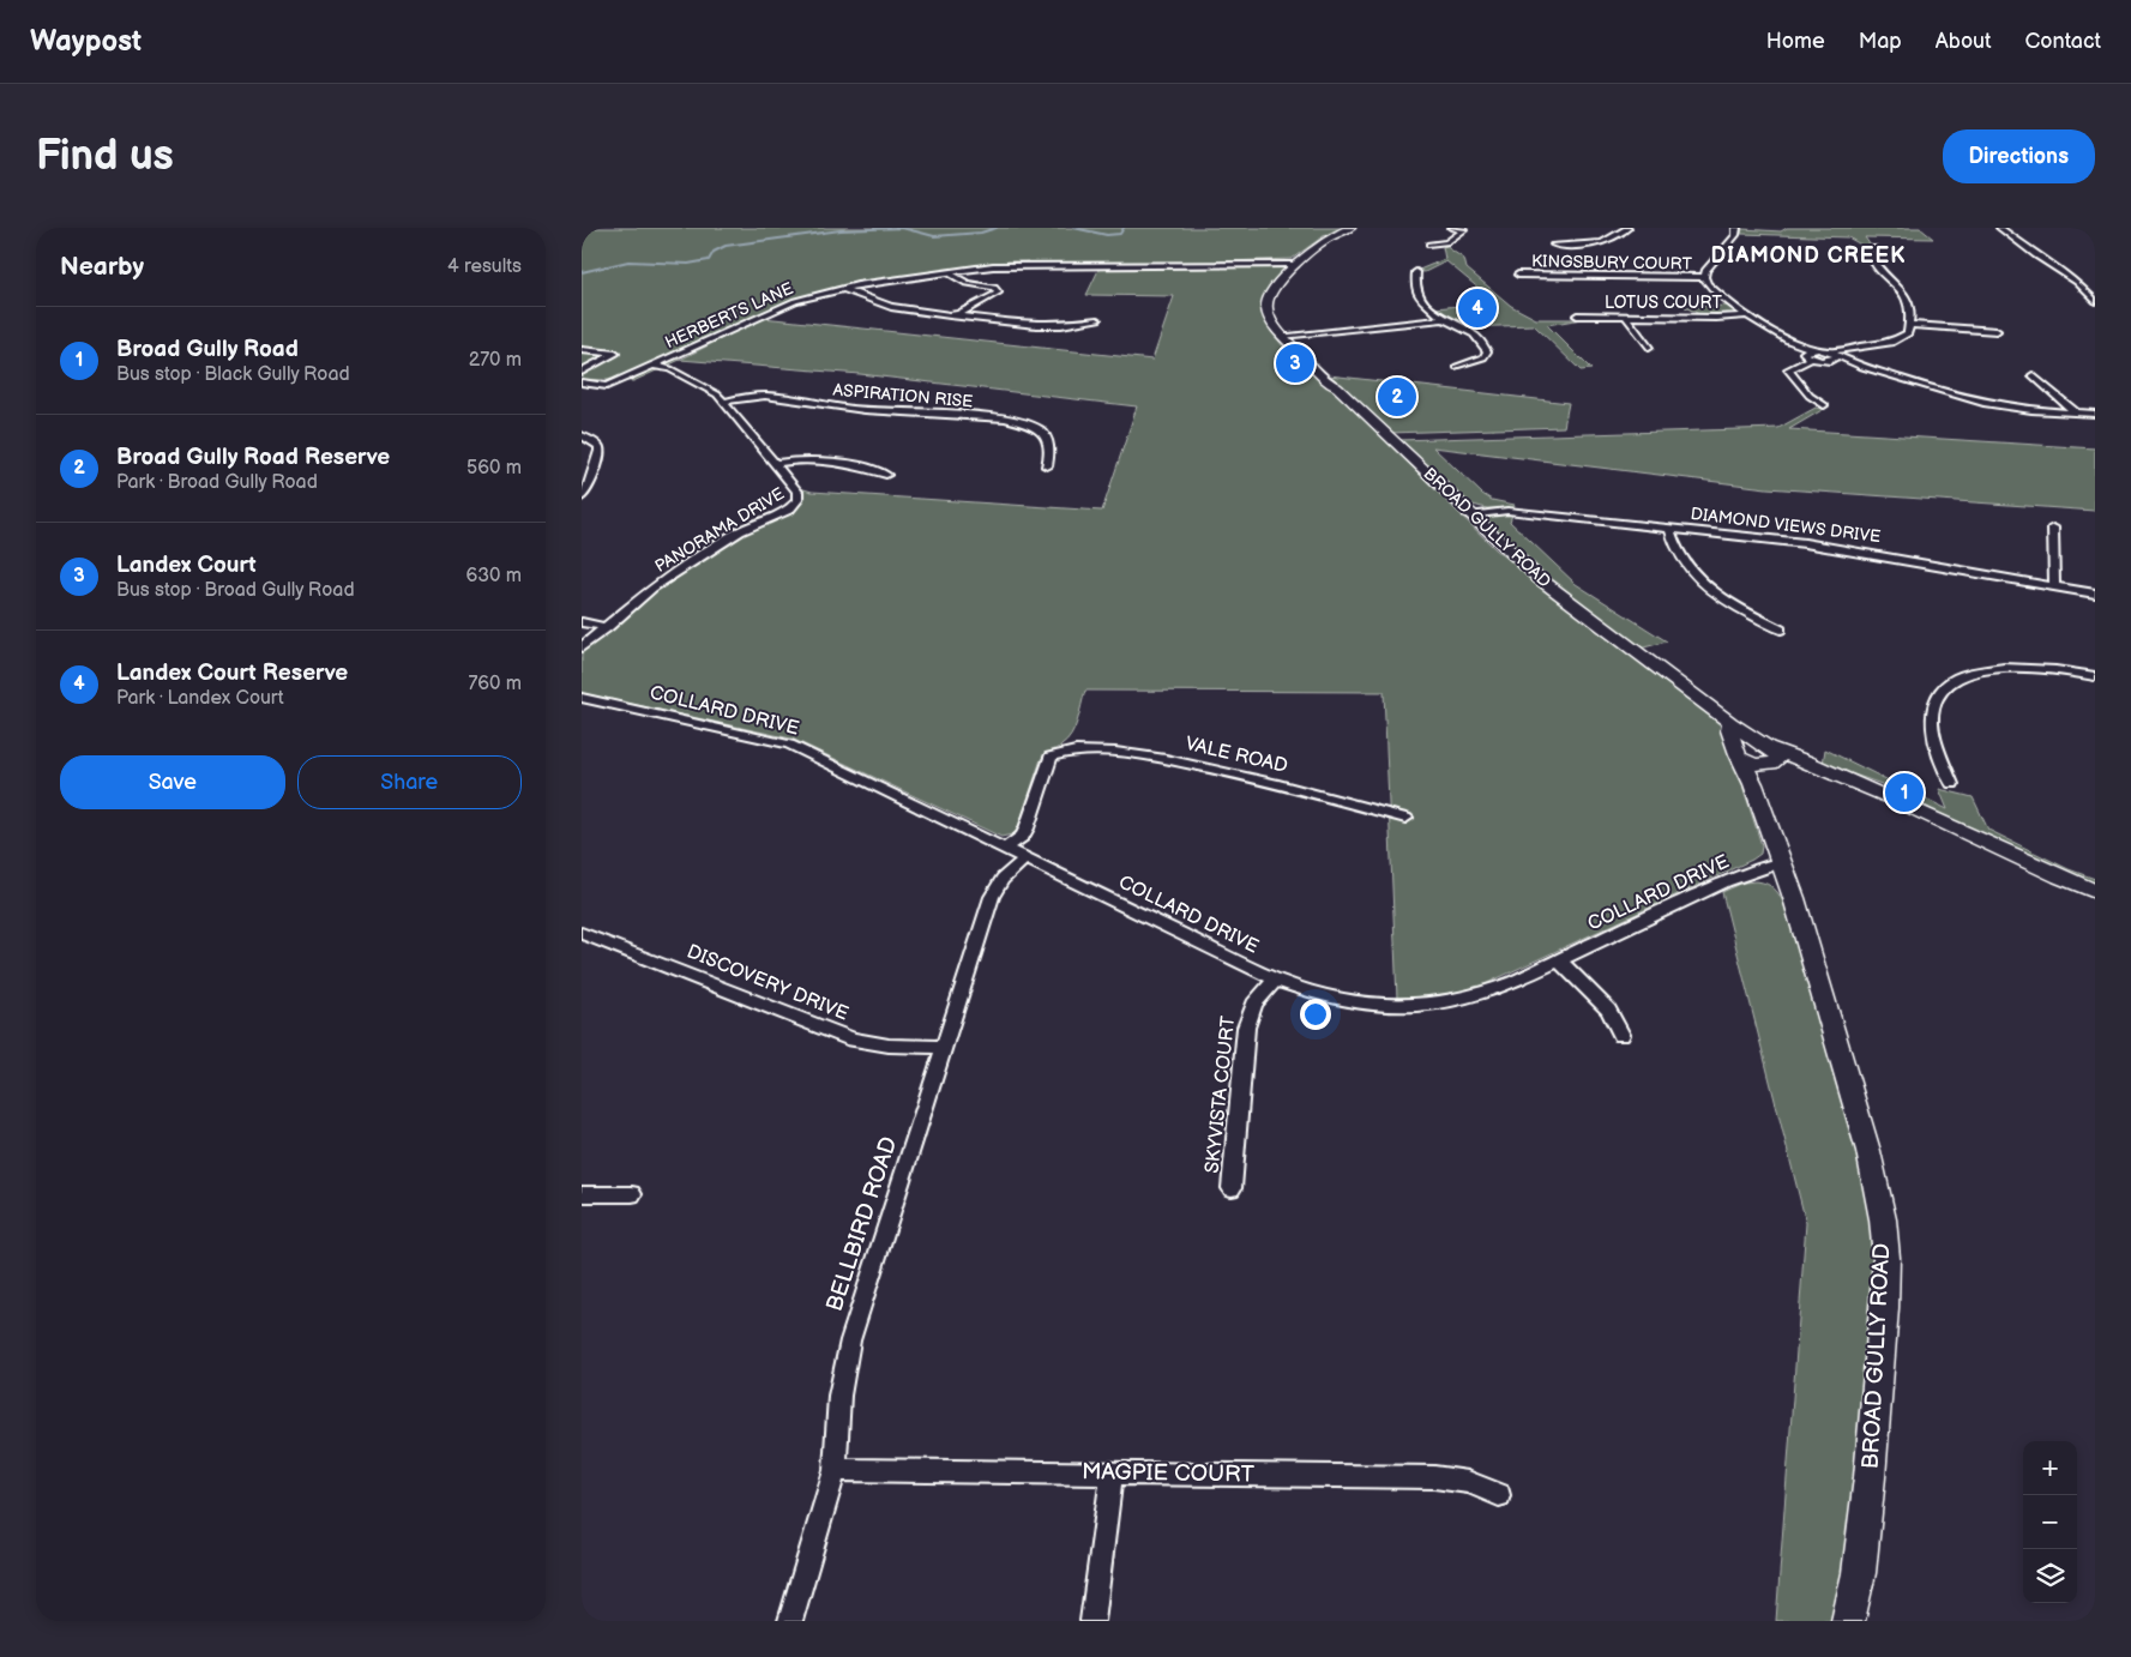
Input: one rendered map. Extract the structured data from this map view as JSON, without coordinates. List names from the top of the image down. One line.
{"streets":{"street":["KINGSBURY COURT","LOTUS COURT","HERBERTS LANE","ASPIRATION RISE","DIAMOND VIEWS DRIVE","BROAD GULLY ROAD","PANORAMA DRIVE","COLLARD DRIVE","VALE ROAD","DISCOVERY DRIVE","SKYVISTA COURT","BELLBIRD ROAD","MAGPIE COURT"]},"crossings":[["HERBERTS LANE","BROAD GULLY ROAD"],["HERBERTS LANE","PANORAMA DRIVE"],["ASPIRATION RISE","PANORAMA DRIVE"],["DIAMOND VIEWS DRIVE","BROAD GULLY ROAD"],["BROAD GULLY ROAD","COLLARD DRIVE"],["COLLARD DRIVE","VALE ROAD"],["COLLARD DRIVE","SKYVISTA COURT"],["COLLARD DRIVE","BELLBIRD ROAD"],["DISCOVERY DRIVE","BELLBIRD ROAD"],["BELLBIRD ROAD","MAGPIE COURT"]],"districts":["DIAMOND CREEK"],"page":{"header":"Waypost","nav":["Home","Map","About","Contact"],"buttons":["Directions",["Save","Share"]],"title":"Find us","heading":["Nearby","4 results"],"pins":["4","3","2","1"],"list":[{"mark":"1","name":"Broad Gully Road","note":"Bus stop · Black Gully Road","value":"270 m"},{"mark":"2","name":"Broad Gully Road Reserve","note":"Park · Broad Gully Road","value":"560 m"},{"mark":"3","name":"Landex Court","note":"Bus stop · Broad Gully Road","value":"630 m"},{"mark":"4","name":"Landex Court Reserve","note":"Park · Landex Court","value":"760 m"}],"map_buttons":["+","−"]}}
